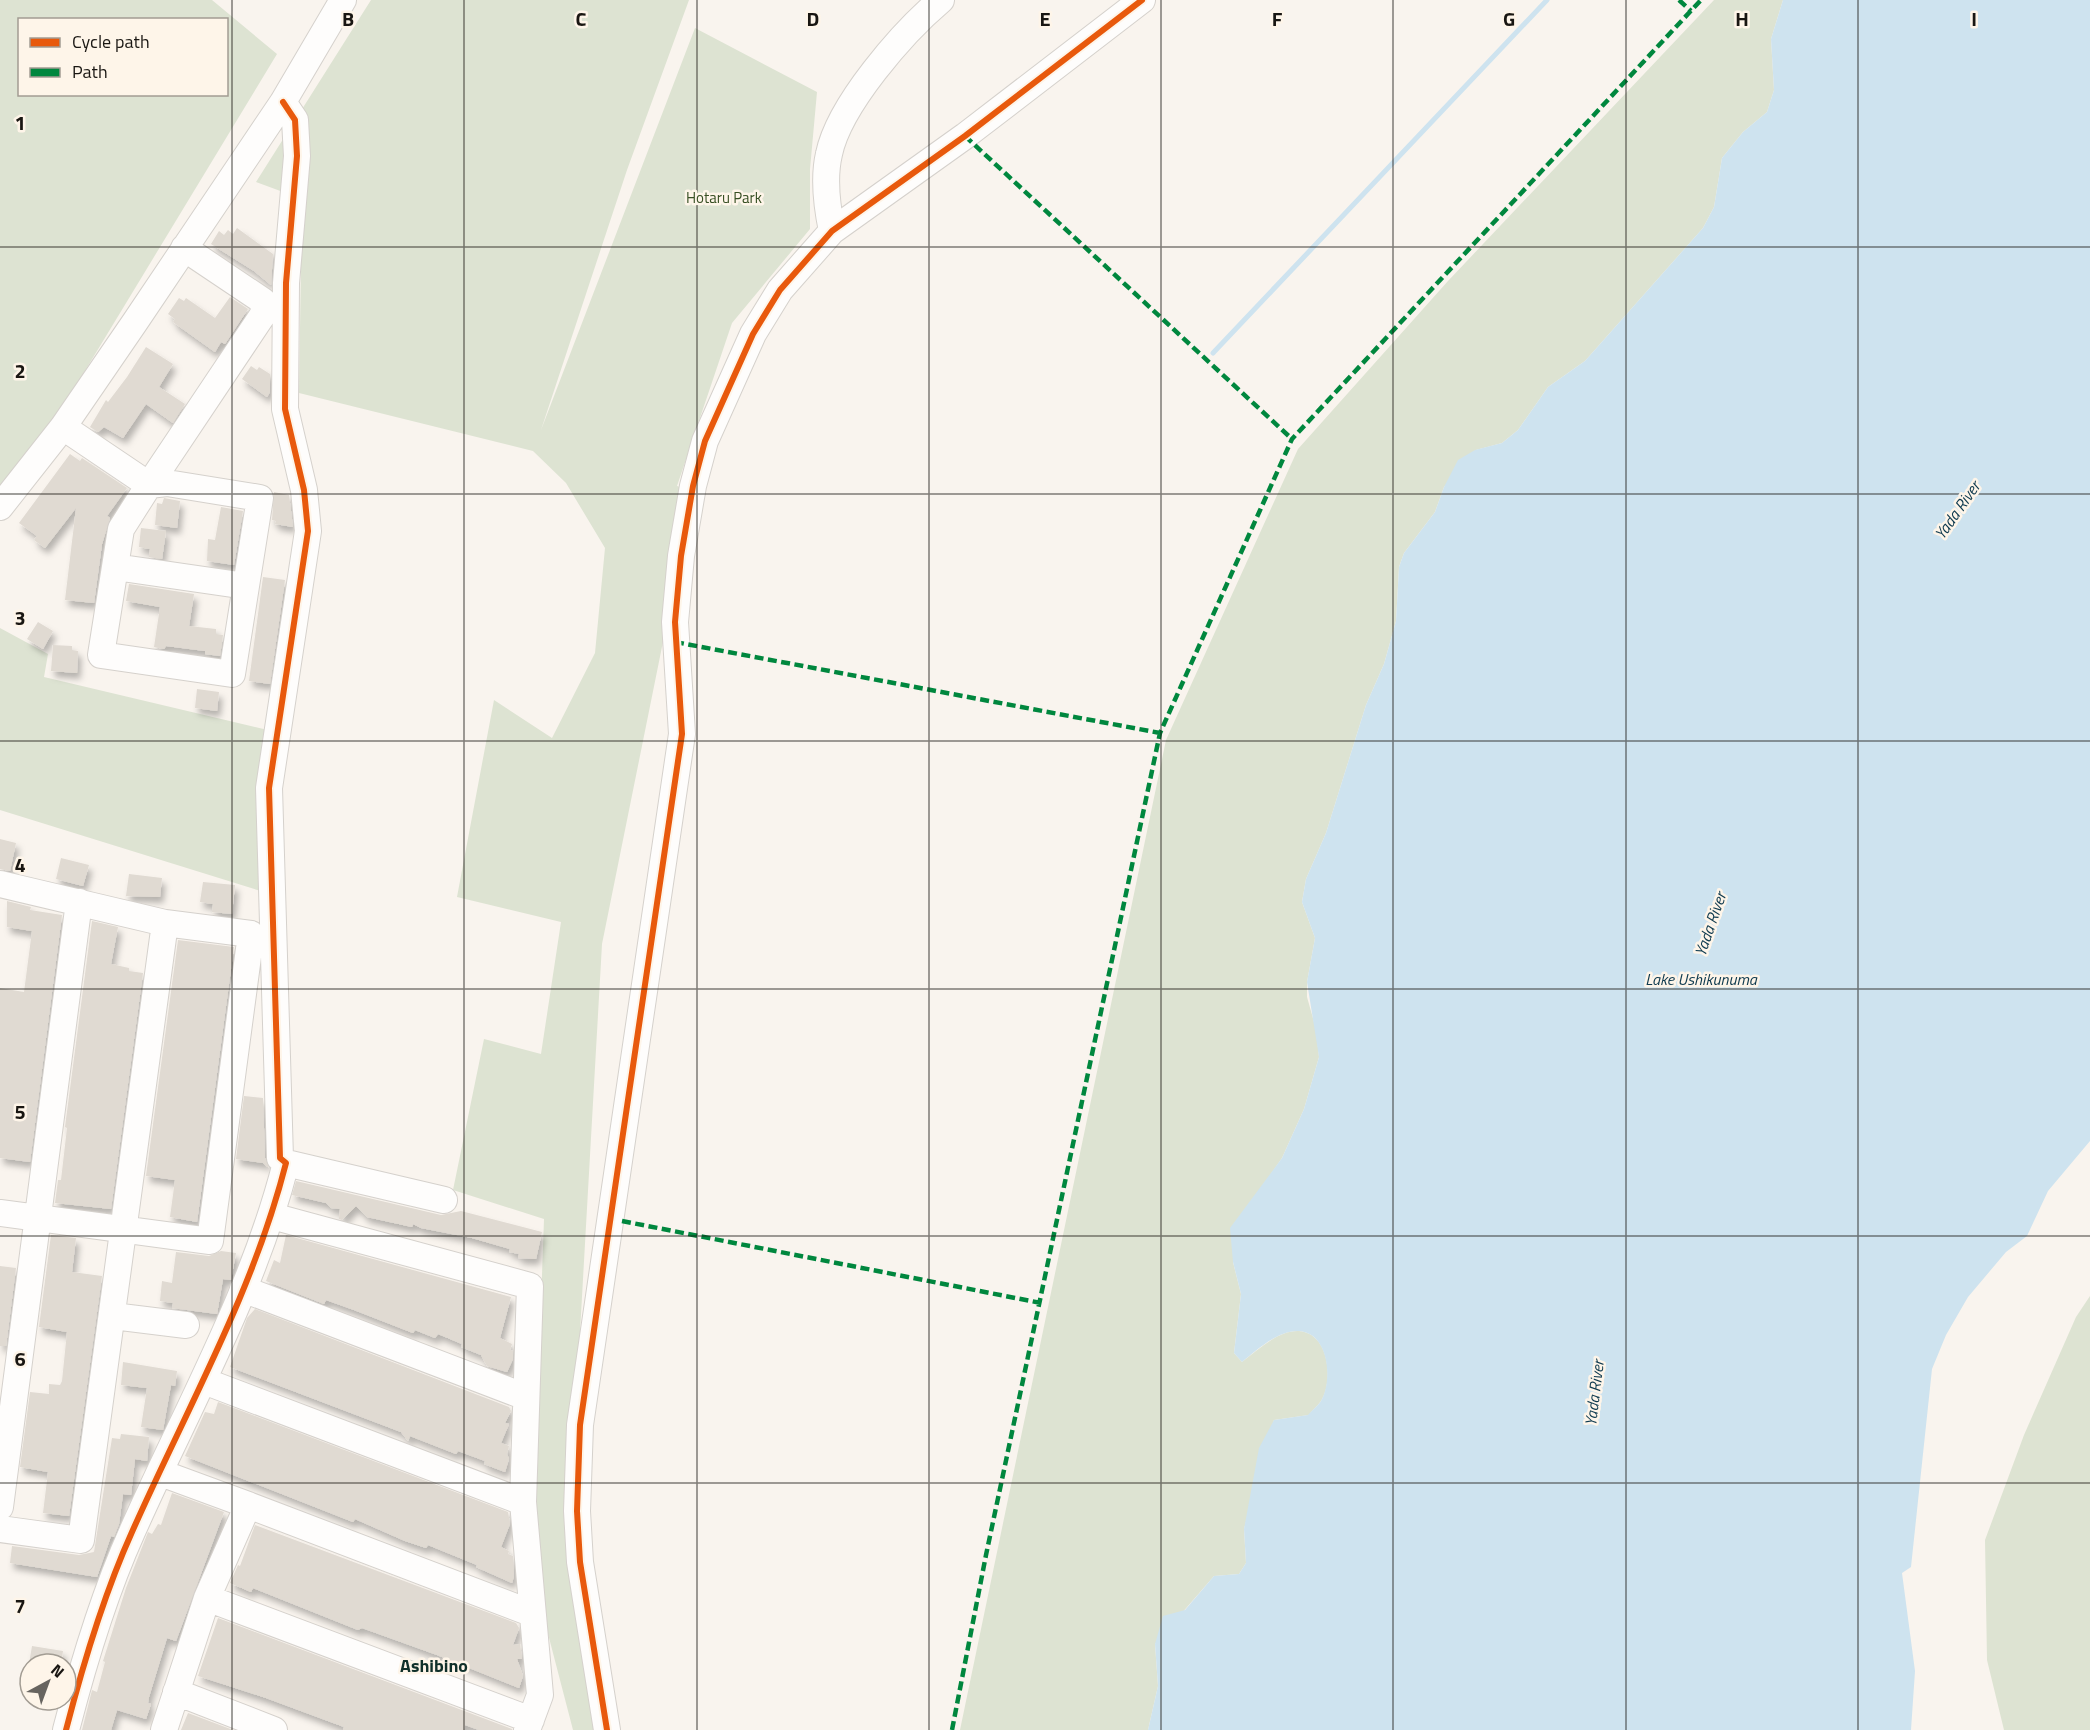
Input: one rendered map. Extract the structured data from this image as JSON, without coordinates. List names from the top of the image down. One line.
{"districts":["Ashibino"],"water":["Yada River","Lake Ushikunuma"],"parks":["Hotaru Park"],"legend":["Cycle path","Path"],"north":"top right","grid":{"columns":["B","C","D","E","F","G","H","I"],"rows":["1","2","3","4","5","6","7"]}}
